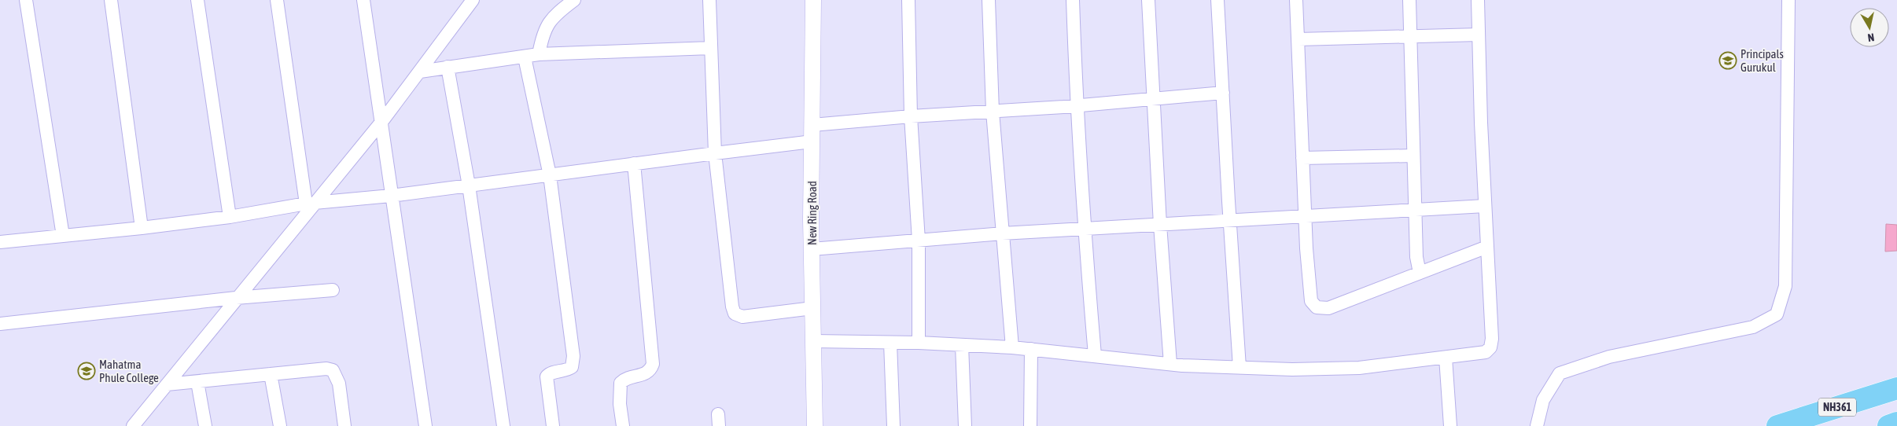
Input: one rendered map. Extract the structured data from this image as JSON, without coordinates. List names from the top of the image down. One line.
{"streets":{"highway":["NH361"],"street":["New Ring Road"]},"places":{"school or university":["Principals Gurukul","Mahatma Phule College"]},"north":"bottom"}
